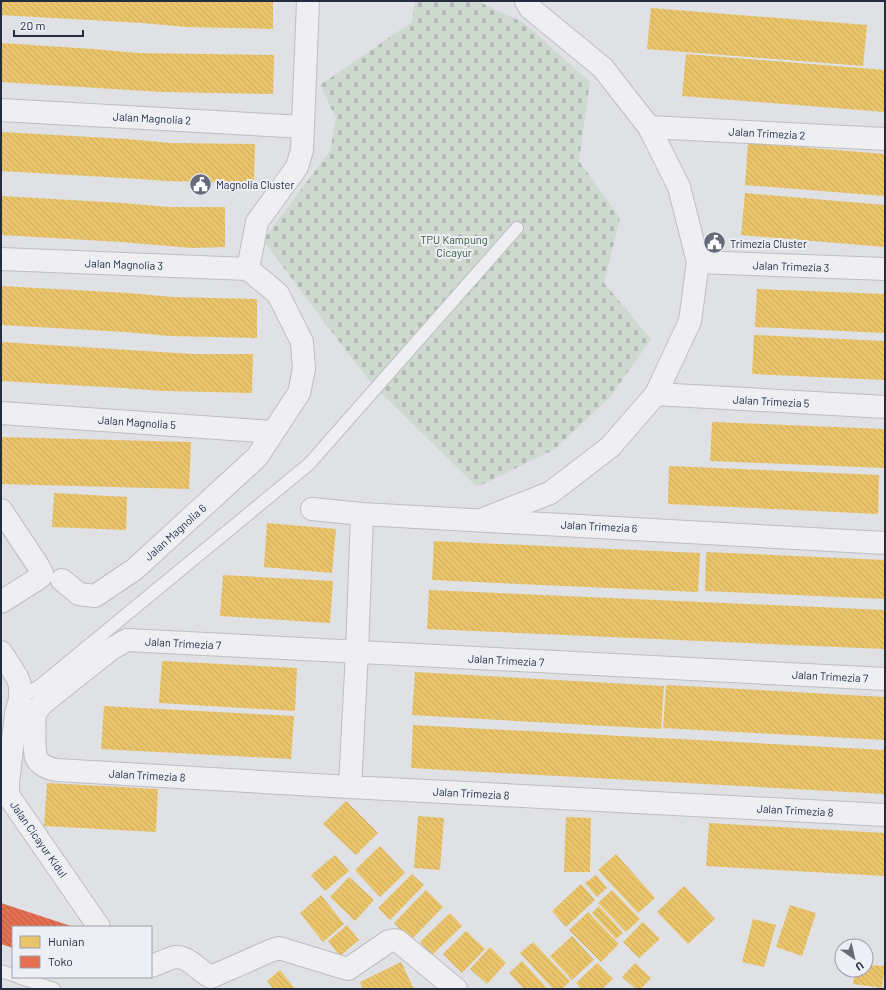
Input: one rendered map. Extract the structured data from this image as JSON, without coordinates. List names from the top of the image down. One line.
{"streets":{"street":["Jalan Magnolia 2","Jalan Trimezia 2","Jalan Magnolia 3","Jalan Trimezia 3","Jalan Trimezia 5","Jalan Magnolia 5","Jalan Trimezia 6","Jalan Magnolia 6","Jalan Trimezia 7","Jalan Trimezia 8","Jalan Cicayur Kidul"]},"crossings":[["Jalan Magnolia 3","Jalan Magnolia 6"],["Jalan Magnolia 5","Jalan Magnolia 6"],["Jalan Trimezia 7","Jalan Trimezia 8"]],"parks":["TPU Kampung Cicayur"],"places":{"public building":["Magnolia Cluster","Trimezia Cluster"]},"legend":["Hunian","Toko"],"scale_bar":"20 m","north":"bottom right"}
